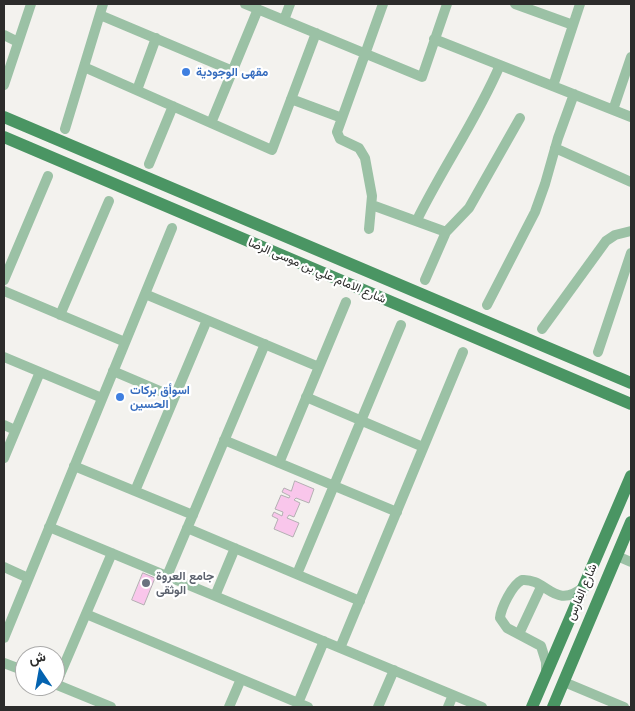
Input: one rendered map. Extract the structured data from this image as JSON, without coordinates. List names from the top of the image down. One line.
{"streets":{"main road":["شارع الامام علي بن موسى الرضا","شارع الفارس"]},"places":["مقهى الوجودية","اسوأق بركات الحسين","جامع العروة الوثقى"],"north":"top"}
